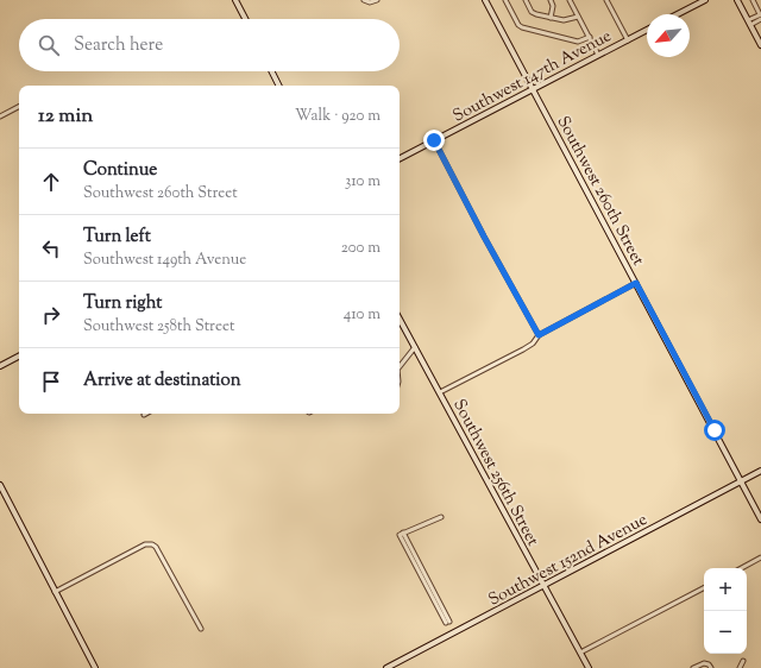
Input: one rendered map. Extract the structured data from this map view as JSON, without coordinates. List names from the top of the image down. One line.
{"streets":{"street":["Southwest 147th Avenue","Southwest 260th Street","Southwest 256th Street","Southwest 152nd Avenue"]},"crossings":[["Southwest 147th Avenue","Southwest 260th Street"],["Southwest 260th Street","Southwest 152nd Avenue"],["Southwest 256th Street","Southwest 152nd Avenue"]],"north":"bottom left","page":{"search":"Search here","heading":["12 min","Walk · 920 m"],"list":[["Continue","Southwest 260th Street","310 m"],["Turn left","Southwest 149th Avenue","200 m"],["Turn right","Southwest 258th Street","410 m"],"Arrive at destination"],"map_buttons":["+","−"]}}
